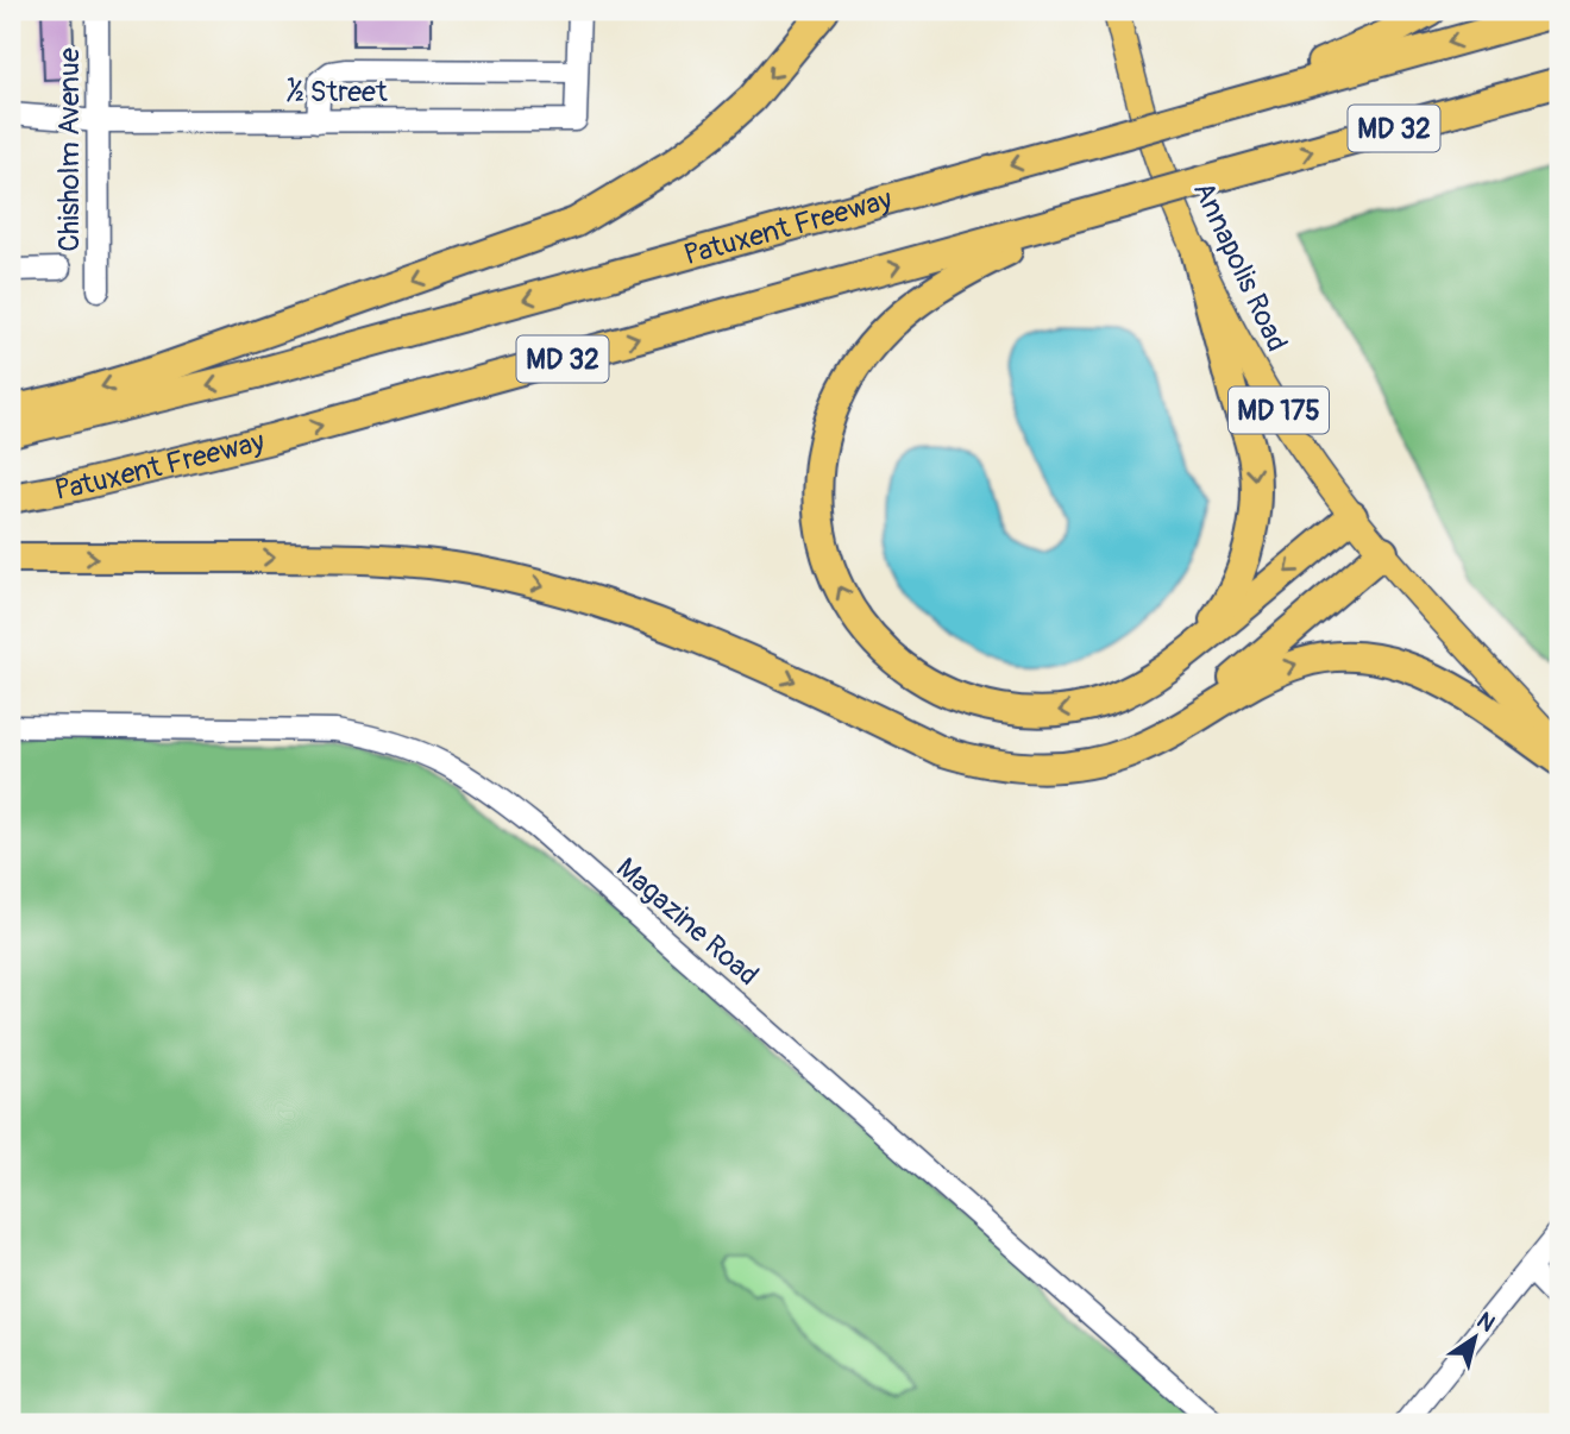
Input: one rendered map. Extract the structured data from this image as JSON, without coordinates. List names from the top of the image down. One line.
{"streets":{"highway":["MD 32","Patuxent Freeway"],"main road":["Annapolis Road","MD 175"],"street":["½ Street","Chisholm Avenue","Magazine Road"]},"crossings":[["½ Street","Chisholm Avenue"]],"north":"top right"}
